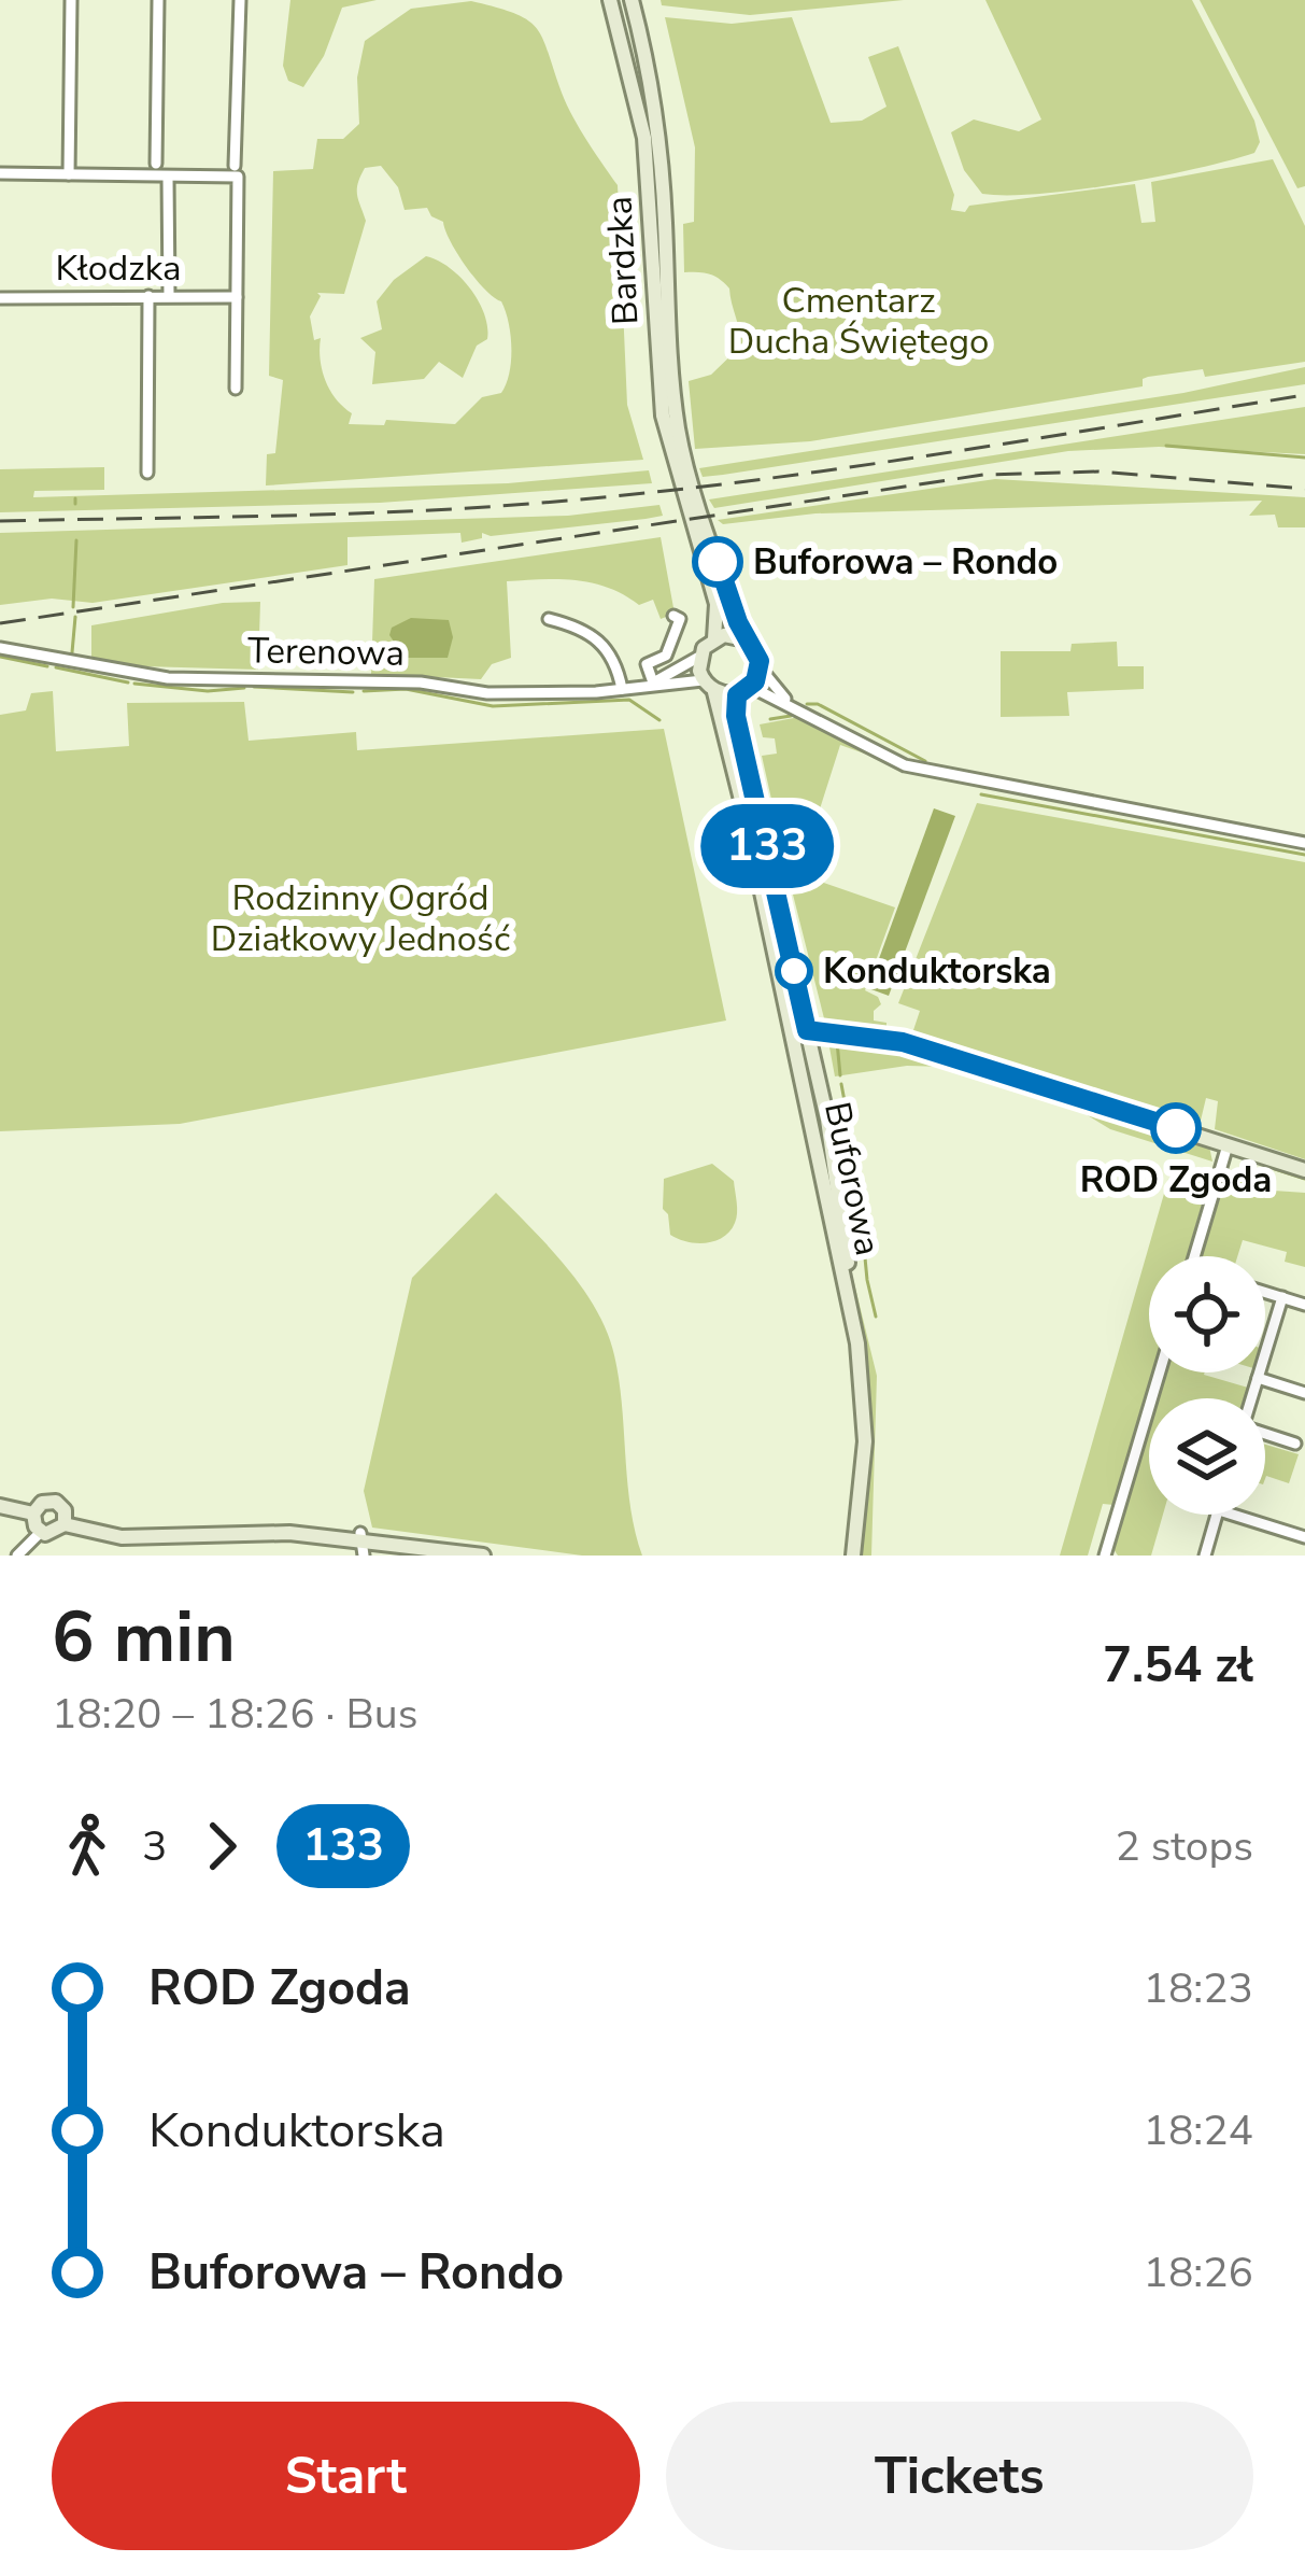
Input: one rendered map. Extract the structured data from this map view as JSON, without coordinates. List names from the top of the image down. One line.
{"streets":{"main road":["Bardzka","Buforowa"],"street":["Kłodzka","Terenowa"]},"crossings":[["Terenowa","Buforowa"]],"parks":["Cmentarz Ducha Świętego","Rodzinny Ogród Działkowy Jedność"],"places":["Buforowa – Rondo","Konduktorska","ROD Zgoda"],"lines":["bus line 133"],"page":{"on_map":"133","heading":["6 min","18:20 – 18:26 · Bus","7.54 zł"],"legs":["3","133","2 stops"],"list":[{"name":"ROD Zgoda","value":"18:23"},{"name":"Konduktorska","value":"18:24"},{"name":"Buforowa – Rondo","value":"18:26"}],"buttons":["Start","Tickets"]}}
